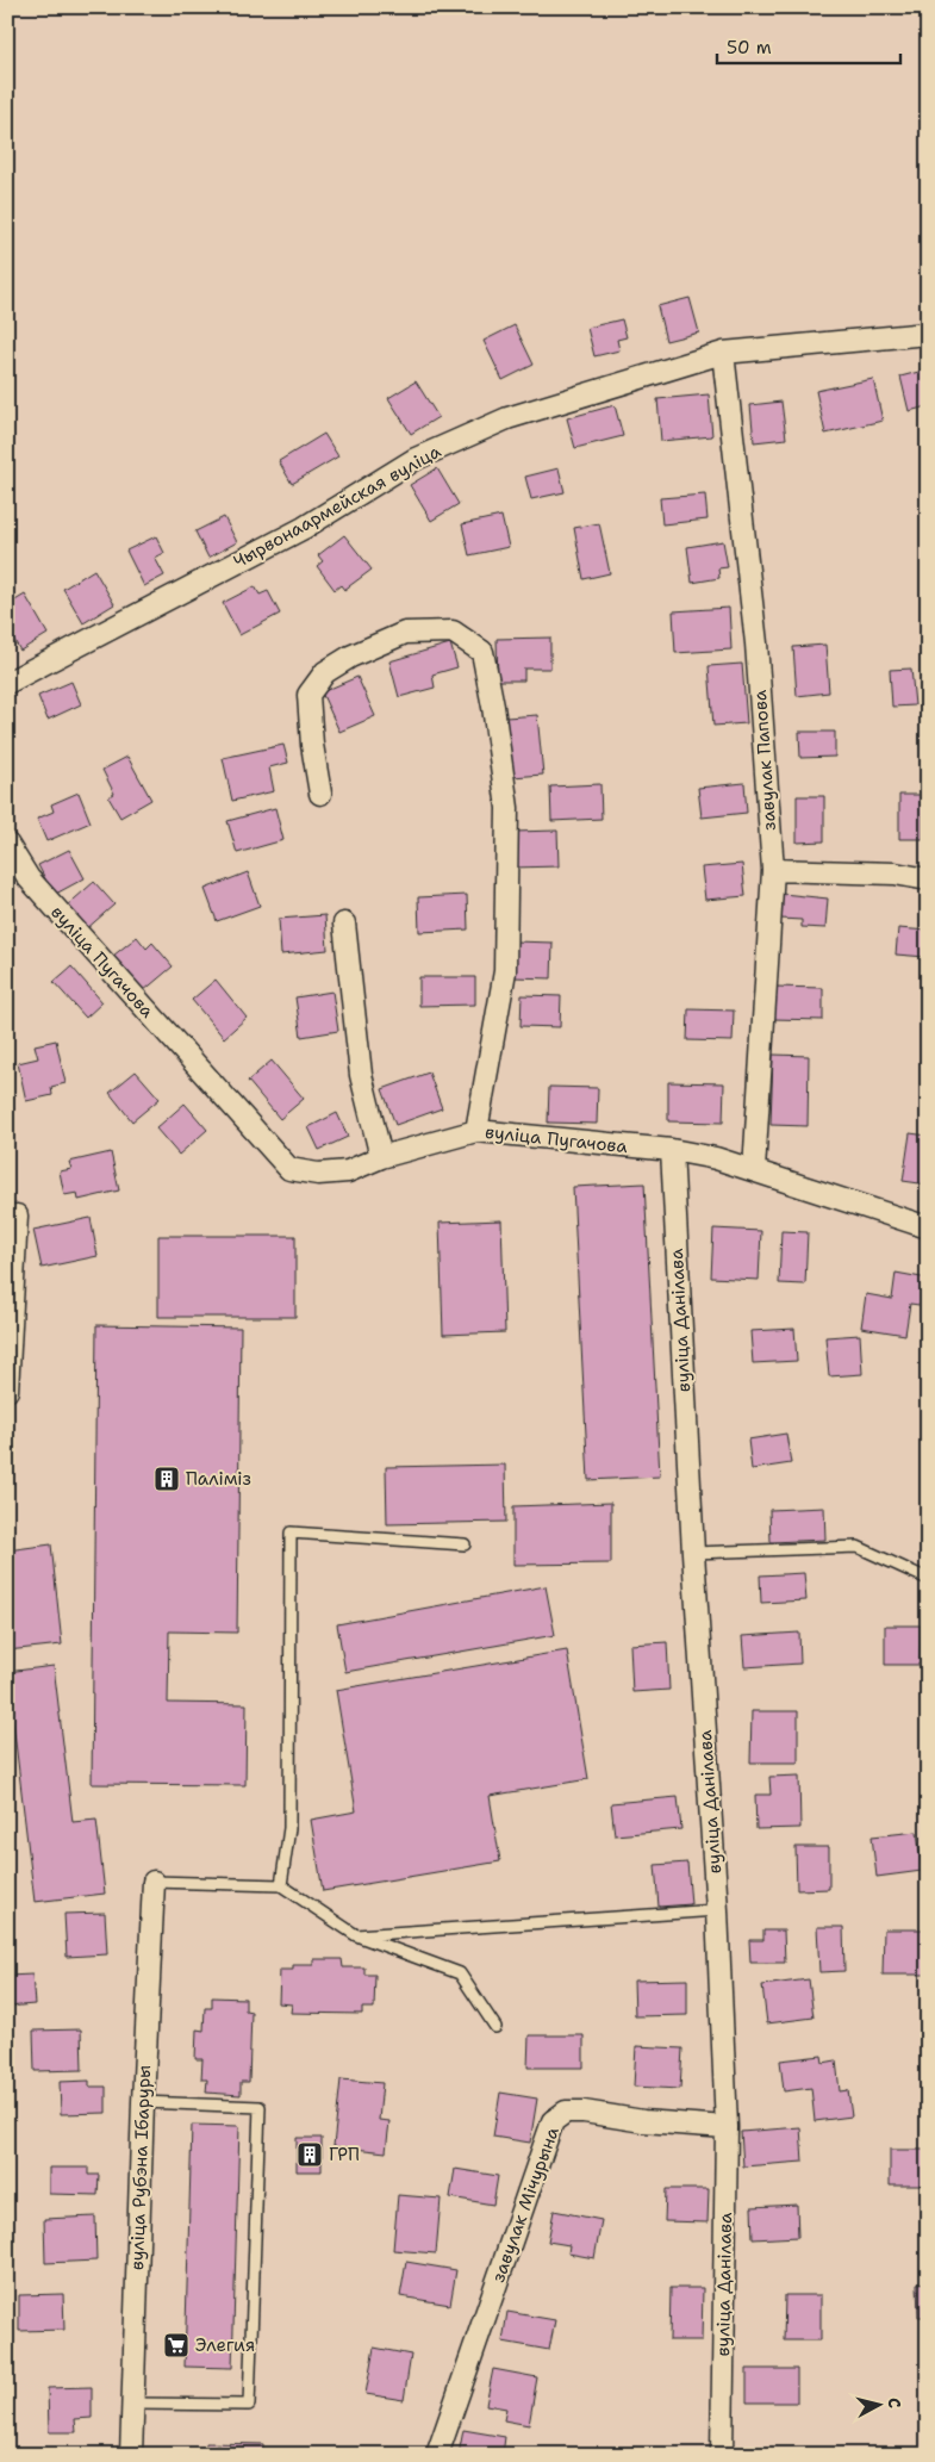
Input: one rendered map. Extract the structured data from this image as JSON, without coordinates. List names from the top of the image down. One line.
{"streets":{"street":["Чырвонаармейская вуліца","завулак Папова","вуліца Пугачова","вуліца Данілава","вуліца Рубэна Ібаруры","завулак Мічурына"]},"crossings":[["Чырвонаармейская вуліца","завулак Папова"],["завулак Папова","вуліца Пугачова"],["вуліца Пугачова","вуліца Данілава"],["вуліца Данілава","завулак Мічурына"]],"places":{"building":["Паліміз","ГРП"],"supermarket":["Элегия"]},"scale_bar":"50 m","north":"right"}
